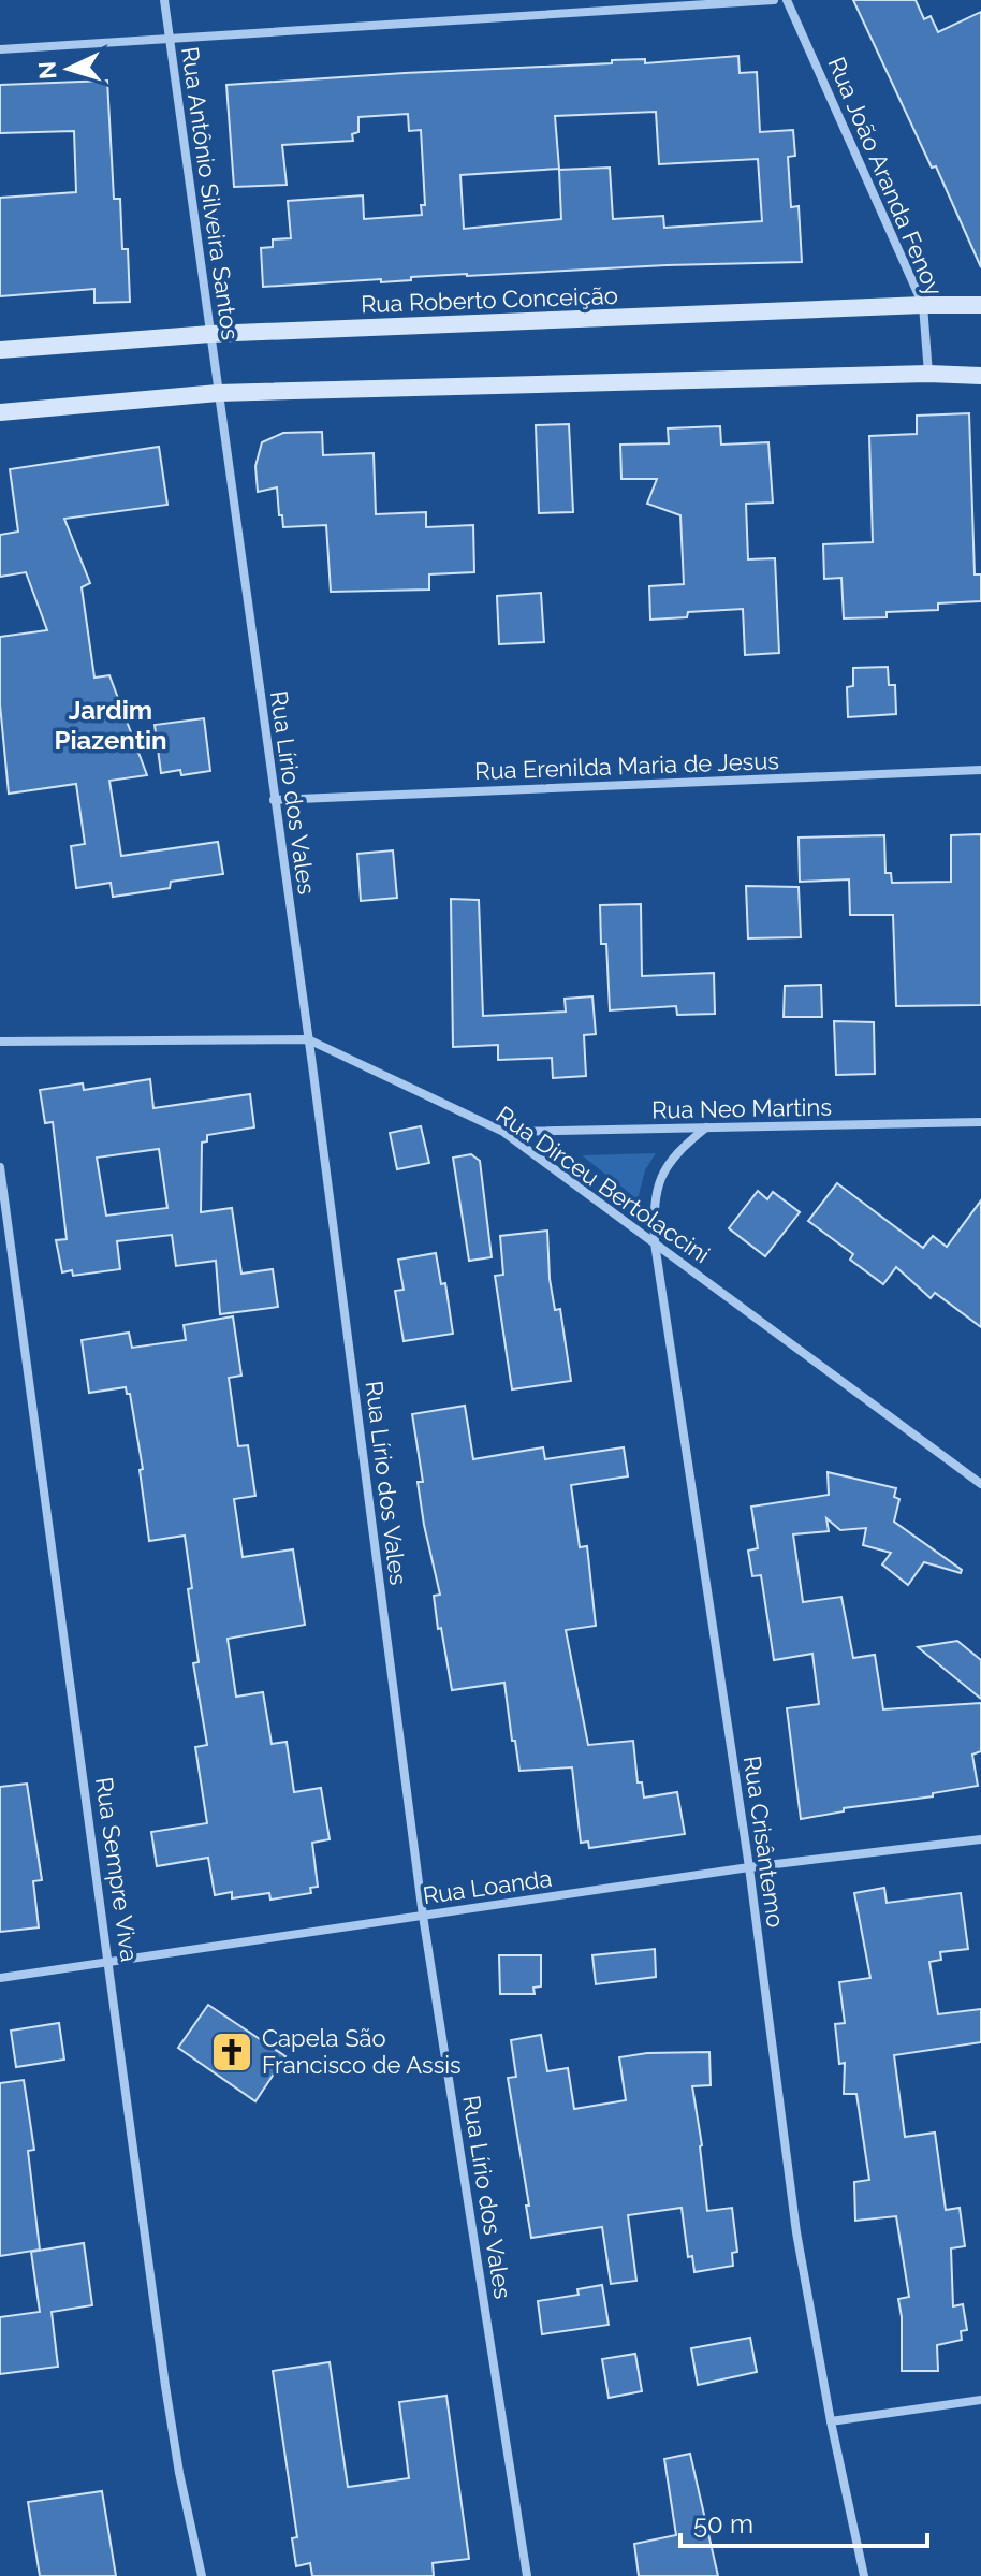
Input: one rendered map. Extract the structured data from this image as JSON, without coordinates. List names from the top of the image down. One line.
{"streets":{"street":["Rua João Aranda Fenoy","Rua Antônio Silveira Santos","Rua Roberto Conceição","Rua Erenilda Maria de Jesus","Rua Lírio dos Vales","Rua Neo Martins","Rua Dirceu Bertolaccini","Rua Crisântemo","Rua Sempre Viva","Rua Loanda"]},"crossings":[["Rua João Aranda Fenoy","Rua Roberto Conceição"],["Rua Antônio Silveira Santos","Rua Roberto Conceição"],["Rua Antônio Silveira Santos","Rua Lírio dos Vales"],["Rua Erenilda Maria de Jesus","Rua Lírio dos Vales"],["Rua Lírio dos Vales","Rua Dirceu Bertolaccini"],["Rua Lírio dos Vales","Rua Loanda"],["Rua Neo Martins","Rua Dirceu Bertolaccini"],["Rua Neo Martins","Rua Crisântemo"],["Rua Dirceu Bertolaccini","Rua Crisântemo"],["Rua Crisântemo","Rua Loanda"],["Rua Sempre Viva","Rua Loanda"]],"districts":["Jardim Piazentin"],"places":{"church":["Capela São Francisco de Assis"]},"scale_bar":"50 m","north":"left"}
